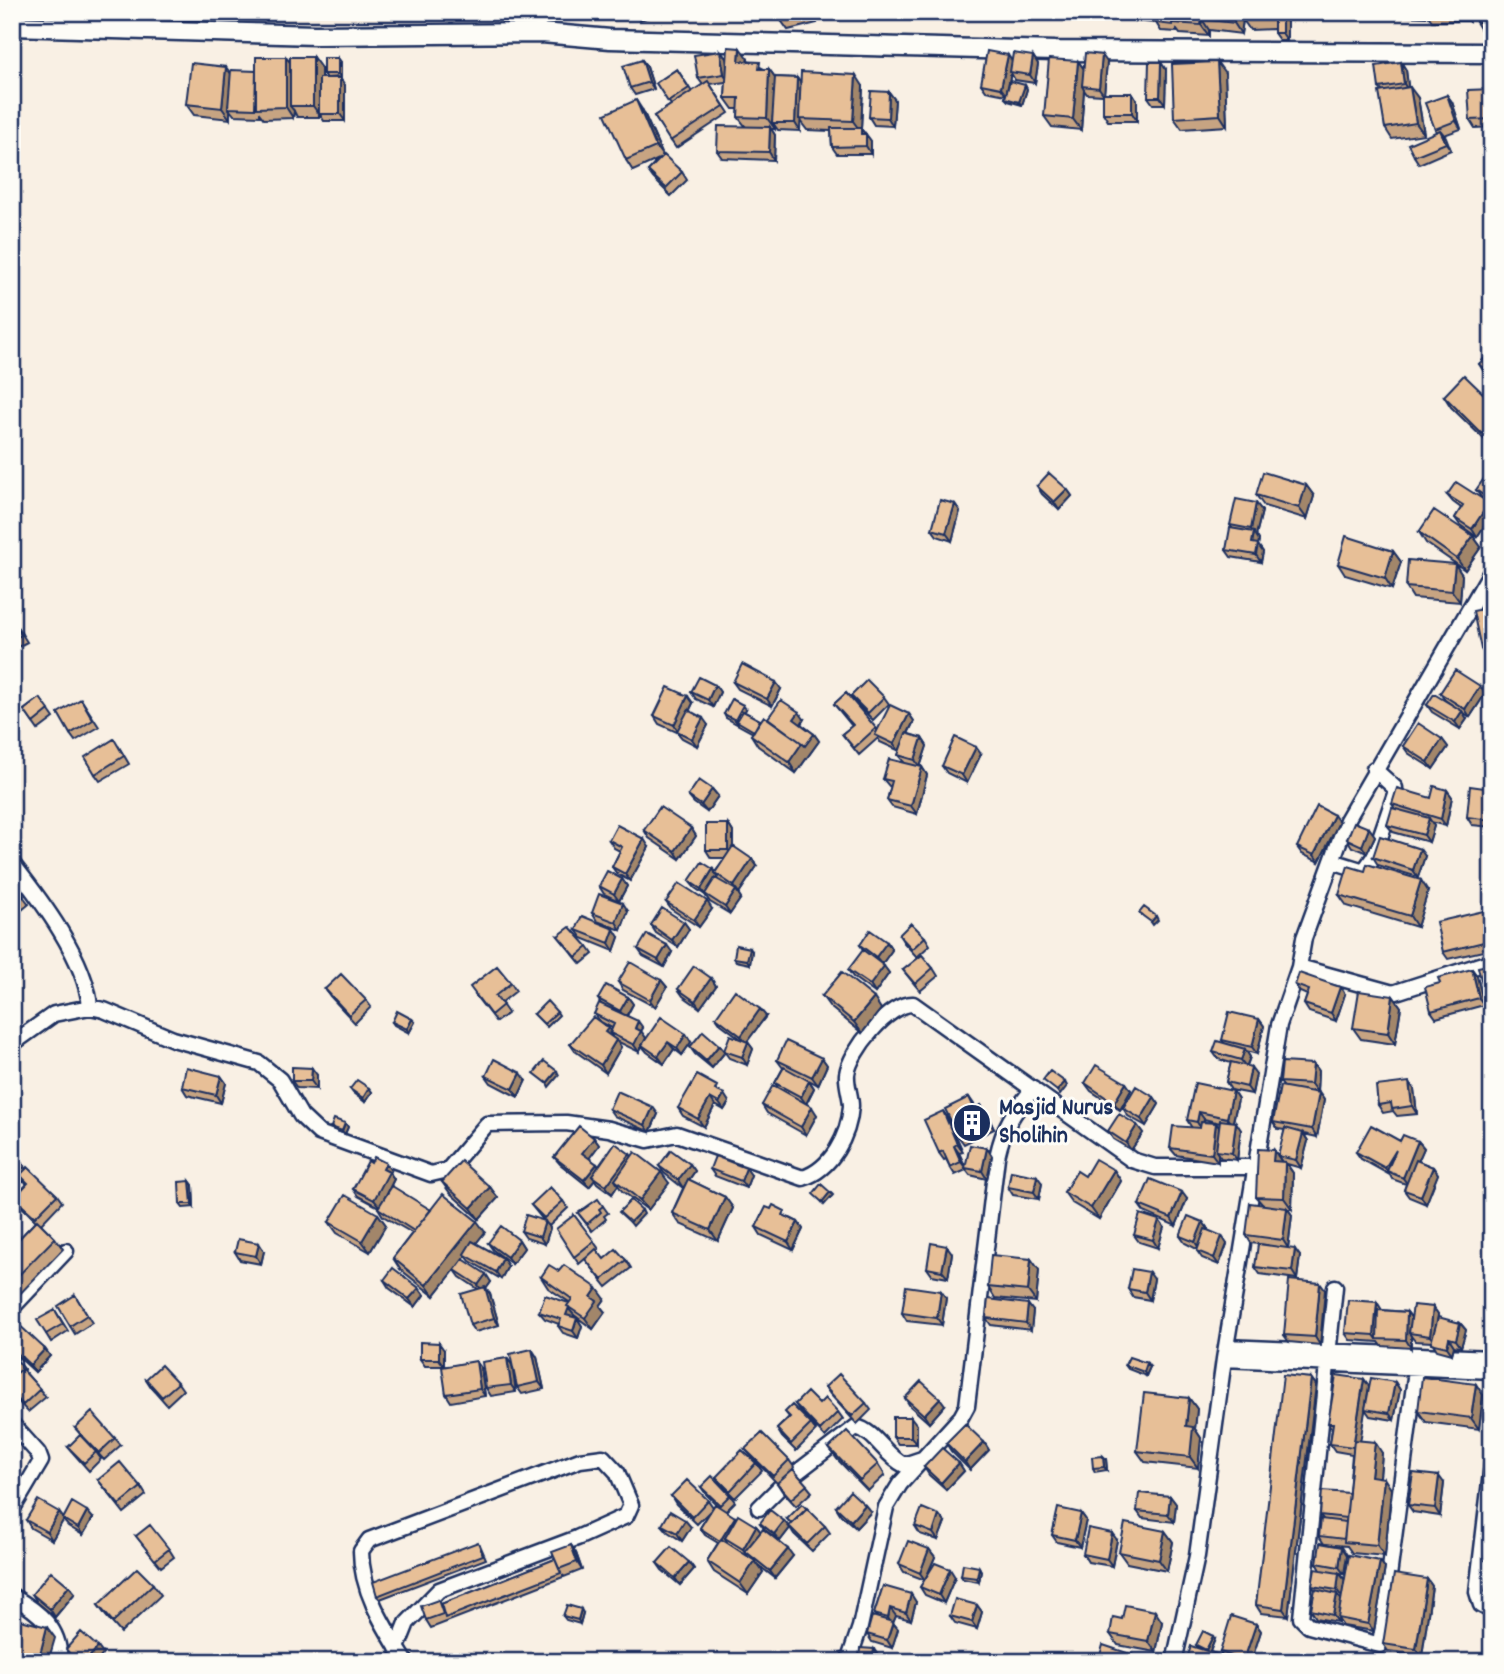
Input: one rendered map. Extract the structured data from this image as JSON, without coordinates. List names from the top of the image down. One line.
{"places":{"building":["Masjid Nurus Sholihin"]}}
